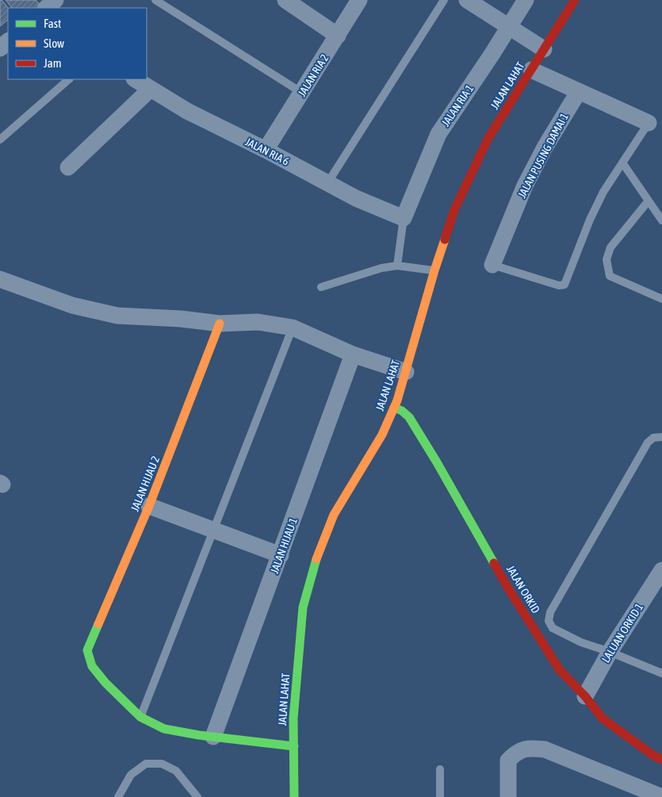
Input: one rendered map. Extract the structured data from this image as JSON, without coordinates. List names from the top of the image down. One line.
{"streets":{"street":["JALAN RIA 2","JALAN LAHAT","JALAN RIA 1","JALAN RIA 6","JALAN PUSING DAMAI 1","JALAN HIJAU 2","JALAN HIJAU 1","JALAN ORKID","LALUAN ORKID 1"]},"crossings":[["JALAN RIA 2","JALAN RIA 6"],["JALAN LAHAT","JALAN ORKID"],["JALAN RIA 1","JALAN RIA 6"],["JALAN ORKID","LALUAN ORKID 1"]],"legend":["Fast","Slow","Jam"]}
